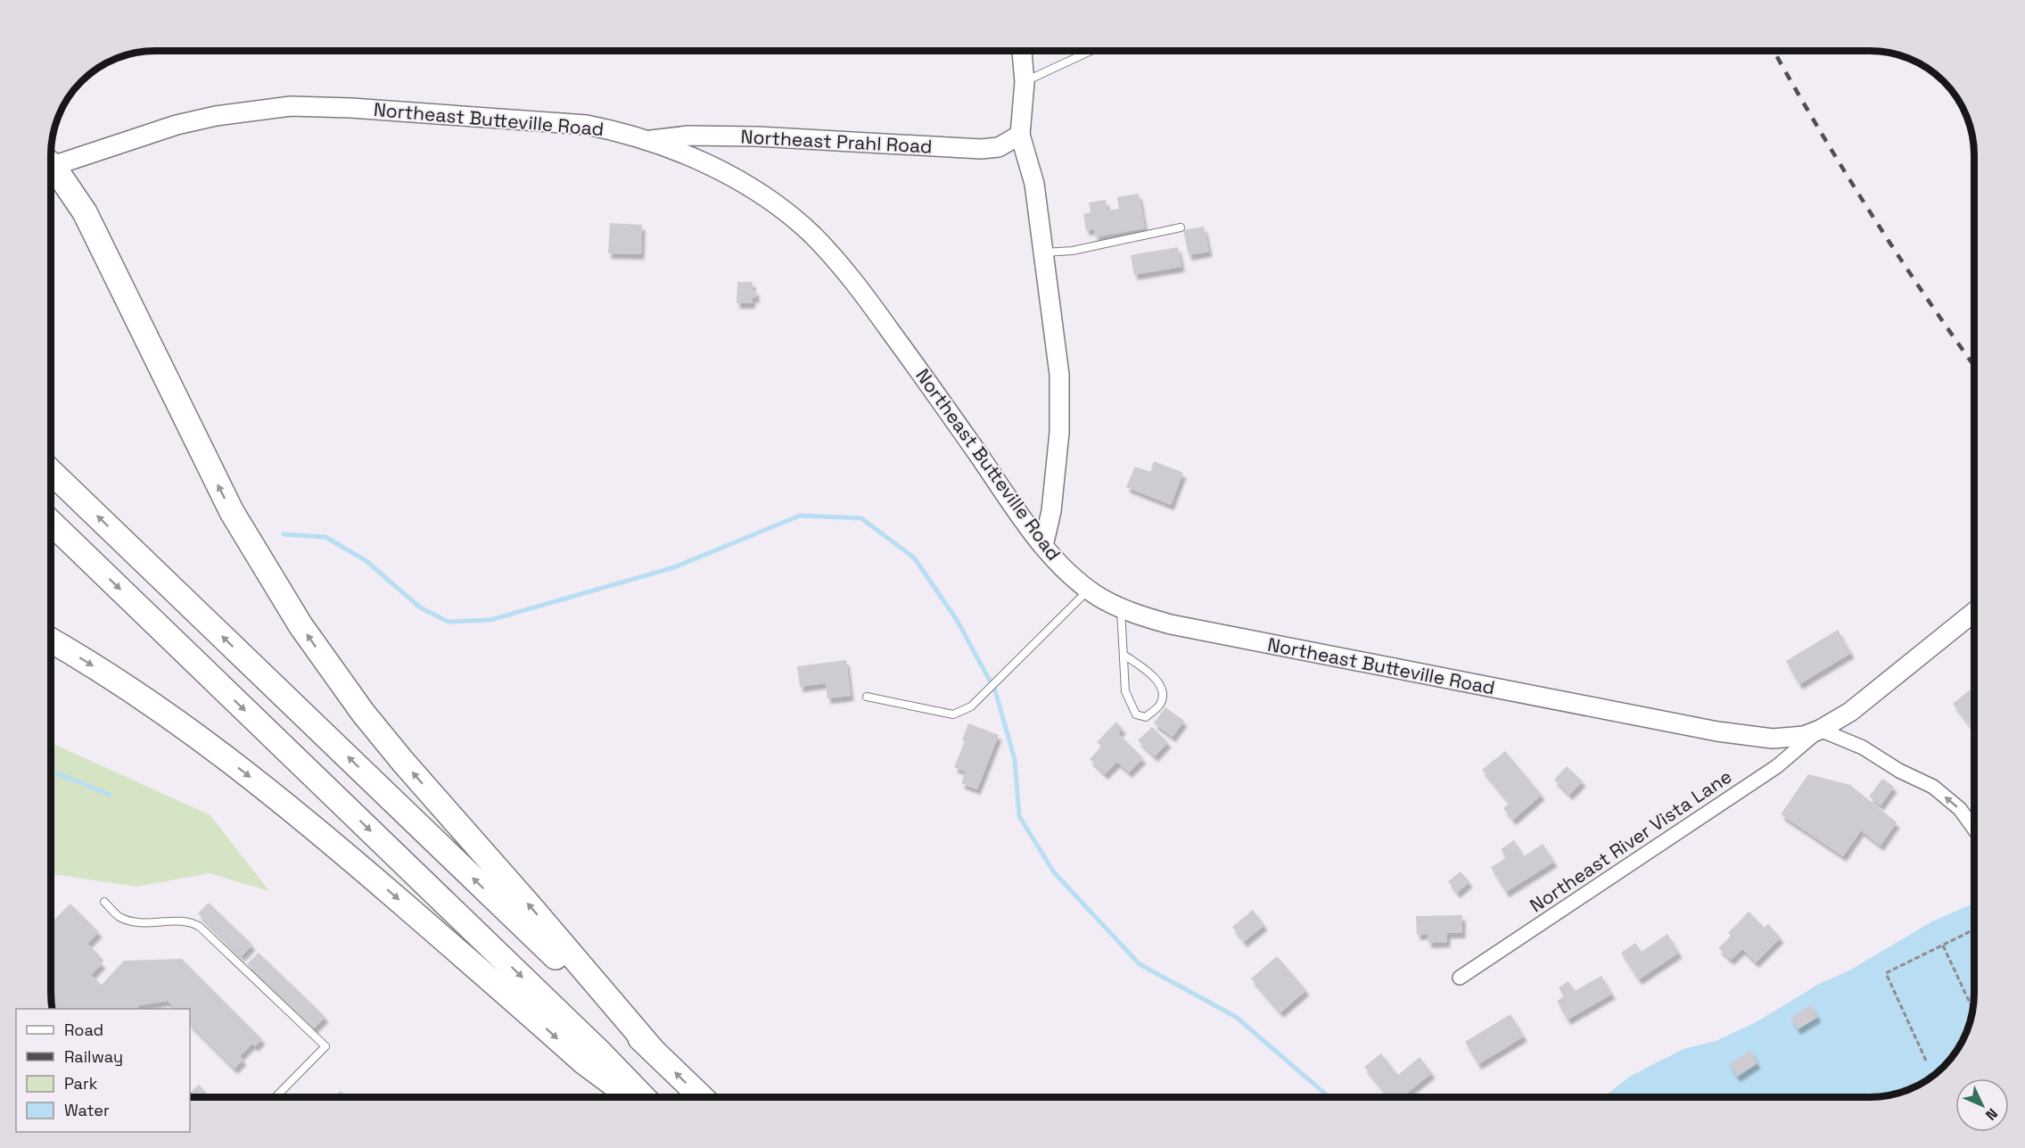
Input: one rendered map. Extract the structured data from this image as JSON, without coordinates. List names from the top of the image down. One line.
{"streets":{"street":["Northeast Butteville Road","Northeast Prahl Road","Northeast River Vista Lane"]},"crossings":[["Northeast Butteville Road","Northeast Prahl Road"],["Northeast Butteville Road","Northeast River Vista Lane"]],"legend":["Road","Railway","Park","Water"],"north":"bottom right"}
